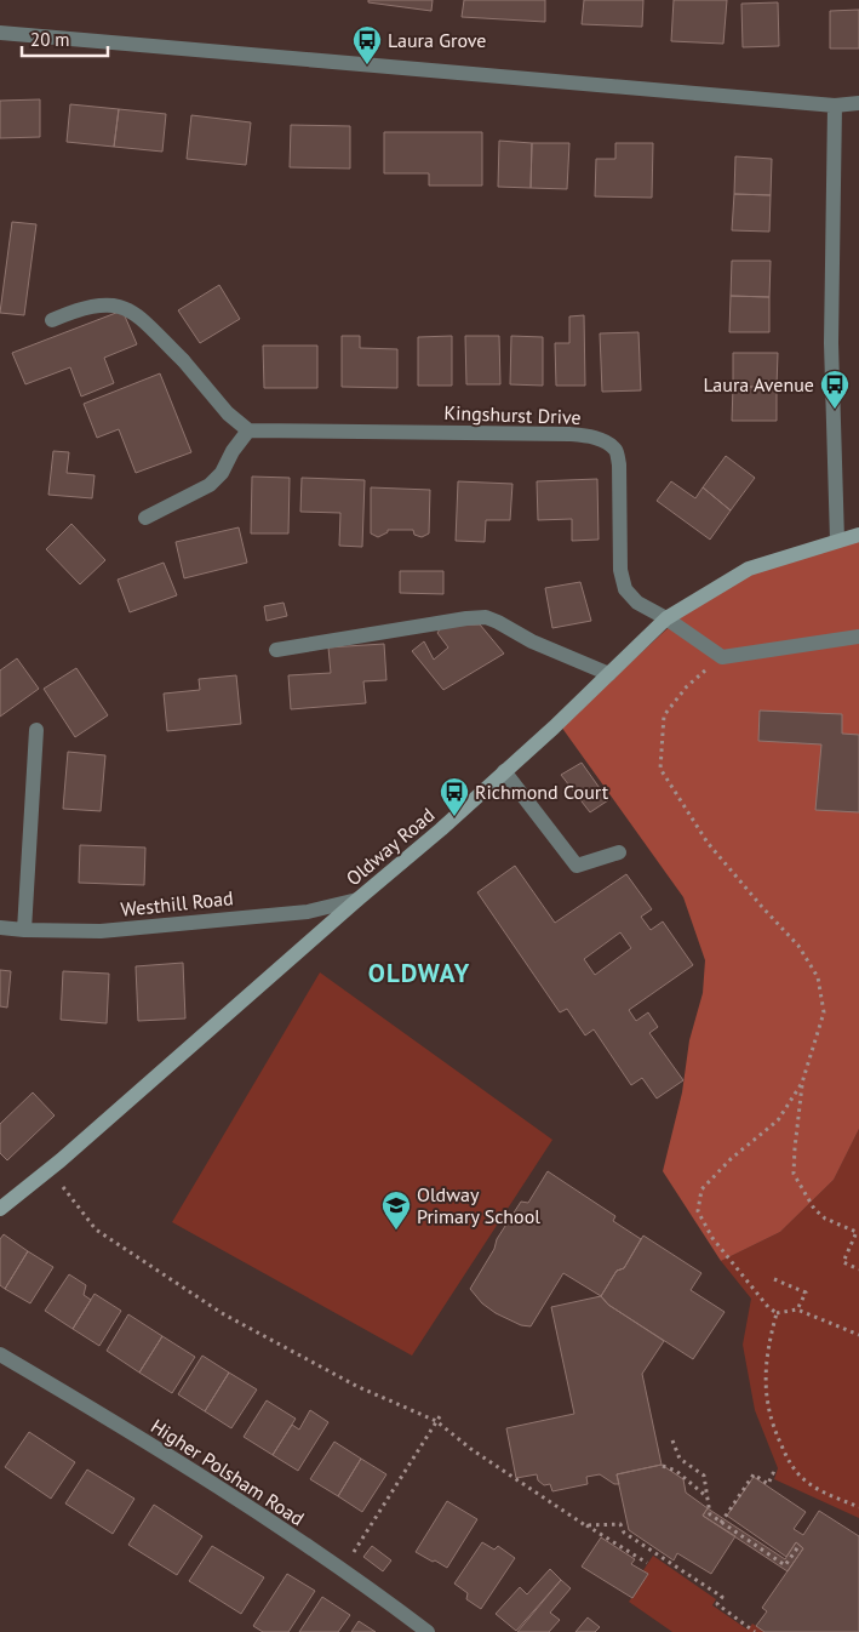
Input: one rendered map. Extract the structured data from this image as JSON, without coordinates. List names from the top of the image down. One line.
{"streets":{"street":["Kingshurst Drive","Oldway Road","Westhill Road","Higher Polsham Road"]},"crossings":[["Kingshurst Drive","Oldway Road"],["Oldway Road","Westhill Road"]],"districts":["OLDWAY"],"places":{"bus stop":["Laura Grove","Laura Avenue","Richmond Court"],"school or university":["Oldway Primary School"]},"scale_bar":"20 m"}
